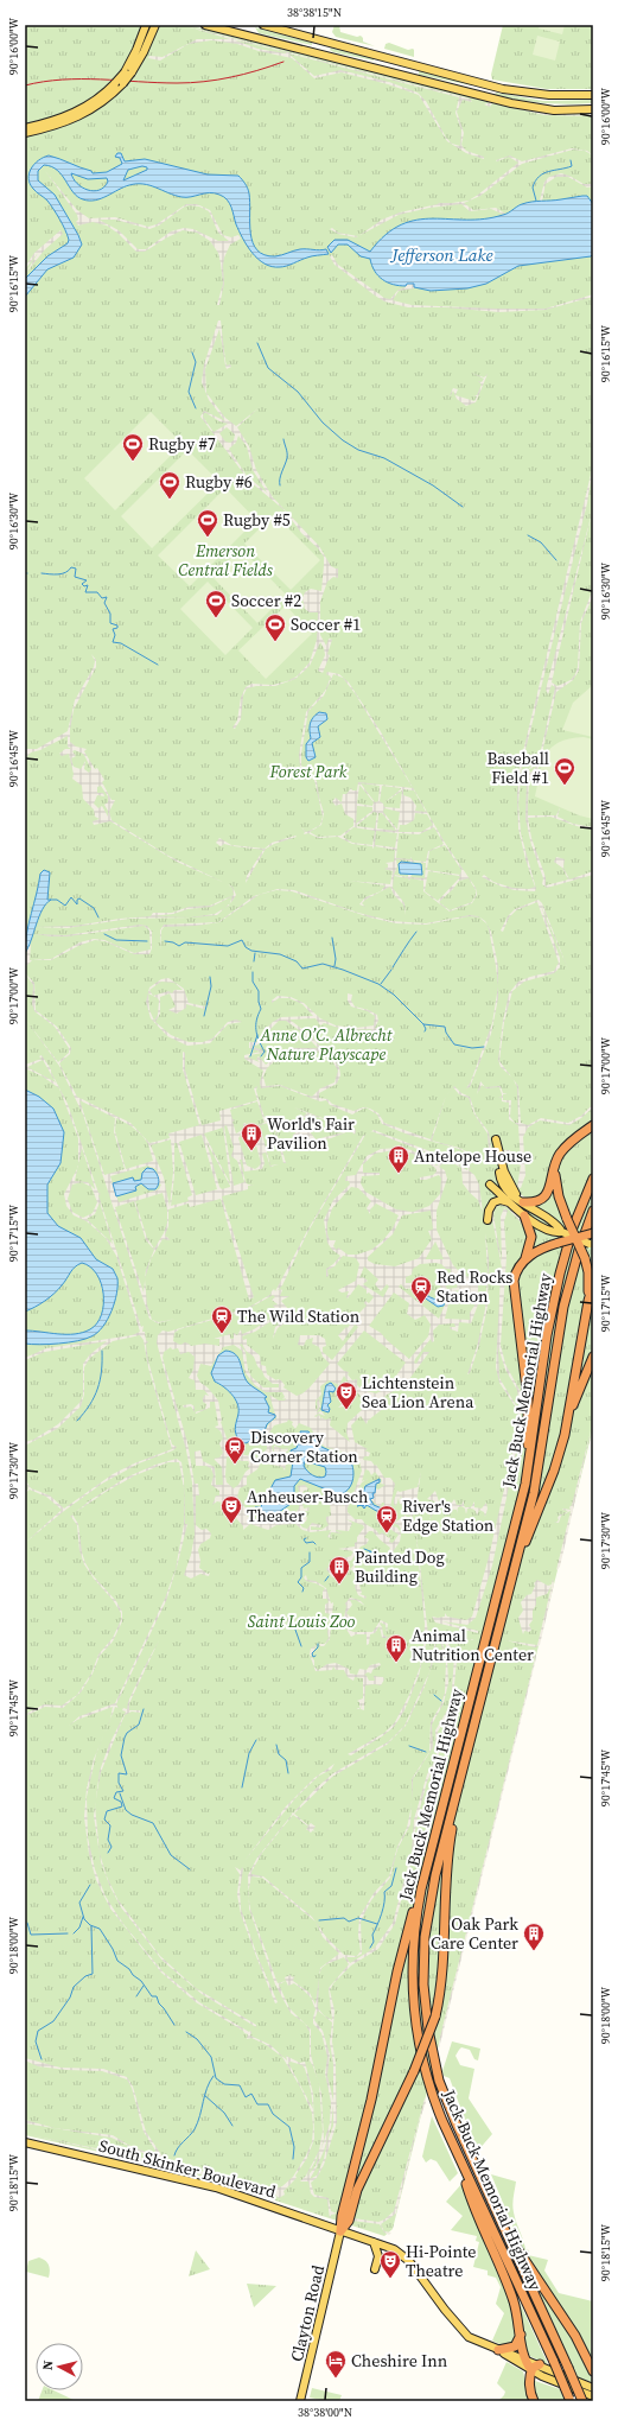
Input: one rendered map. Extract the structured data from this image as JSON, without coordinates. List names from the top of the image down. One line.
{"streets":{"highway":["Jack Buck Memorial Highway"],"main road":["South Skinker Boulevard","Clayton Road"]},"crossings":[["South Skinker Boulevard","Clayton Road"]],"water":["Jefferson Lake"],"parks":["Emerson Central Fields","Forest Park","Anne O’C. Albrecht Nature Playscape","Saint Louis Zoo"],"places":{"sports":["Rugby #7","Rugby #6","Rugby #5","Soccer #2","Soccer #1","Baseball Field #1"],"building":["World's Fair Pavilion","Antelope House","Painted Dog Building","Animal Nutrition Center","Oak Park Care Center"],"station":["Red Rocks Station","The Wild Station","Discovery Corner Station","River's Edge Station"],"theatre":["Lichtenstein Sea Lion Arena","Anheuser-Busch Theater","Hi-Pointe Theatre"],"hotel":["Cheshire Inn"]},"north":"left","coordinates":["38°38'15\"N","90°16'00\"W","90°16'15\"W","90°16'30\"W","90°16'45\"W","90°17'00\"W","90°17'15\"W","90°17'30\"W","90°17'45\"W","90°18'00\"W","90°18'15\"W","38°38'00\"N"]}
